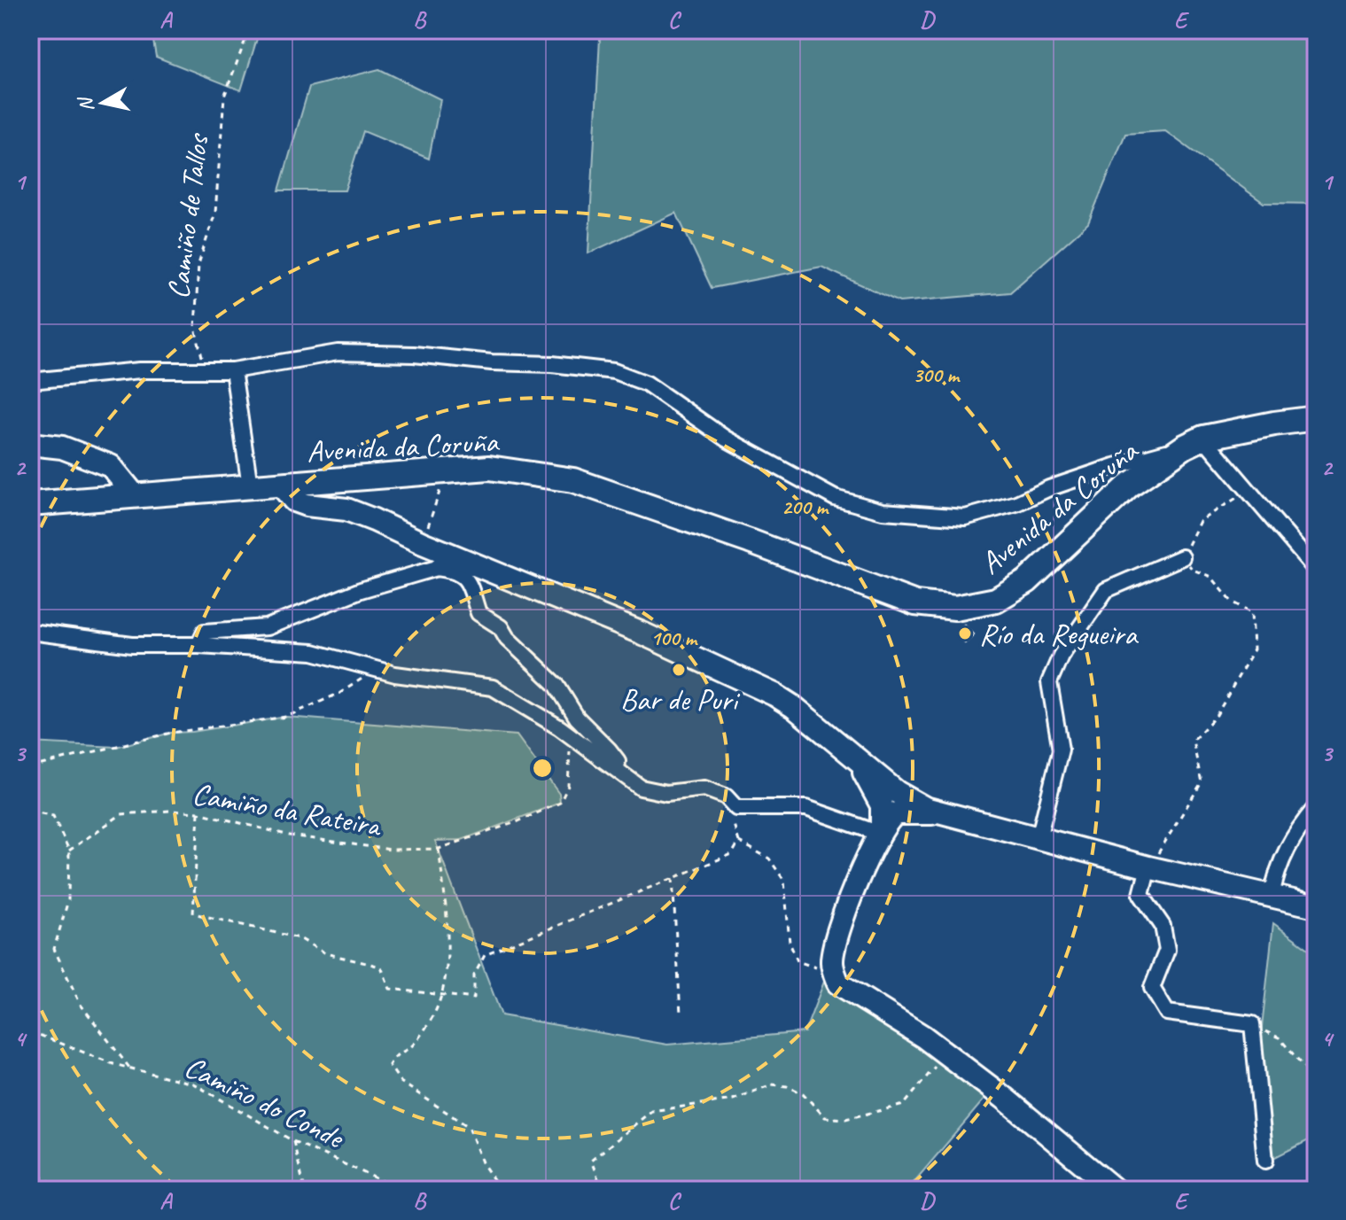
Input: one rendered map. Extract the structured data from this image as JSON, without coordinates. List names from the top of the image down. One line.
{"streets":{"main road":["Avenida da Coruña"],"path":["Camiño de Tallos","Camiño da Rateira","Camiño do Conde"]},"places":["Río da Regueira","Bar de Puri"],"north":"left","grid":{"columns":["A","B","C","D","E"],"rows":["1","2","3","4"]},"rings":["300 m","200 m","100 m"]}
